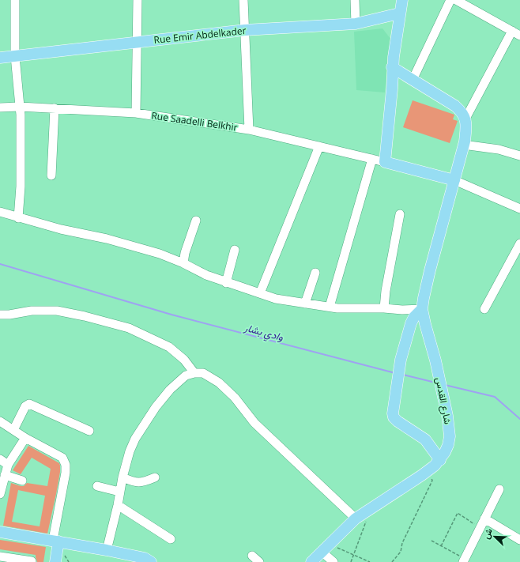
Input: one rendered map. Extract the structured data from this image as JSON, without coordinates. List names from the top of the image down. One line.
{"streets":{"main road":["Rue Emir Abdelkader","شارع القدس"],"street":["Rue Saadelli Belkhir"]},"water":["وادي بشار"],"north":"top left"}
